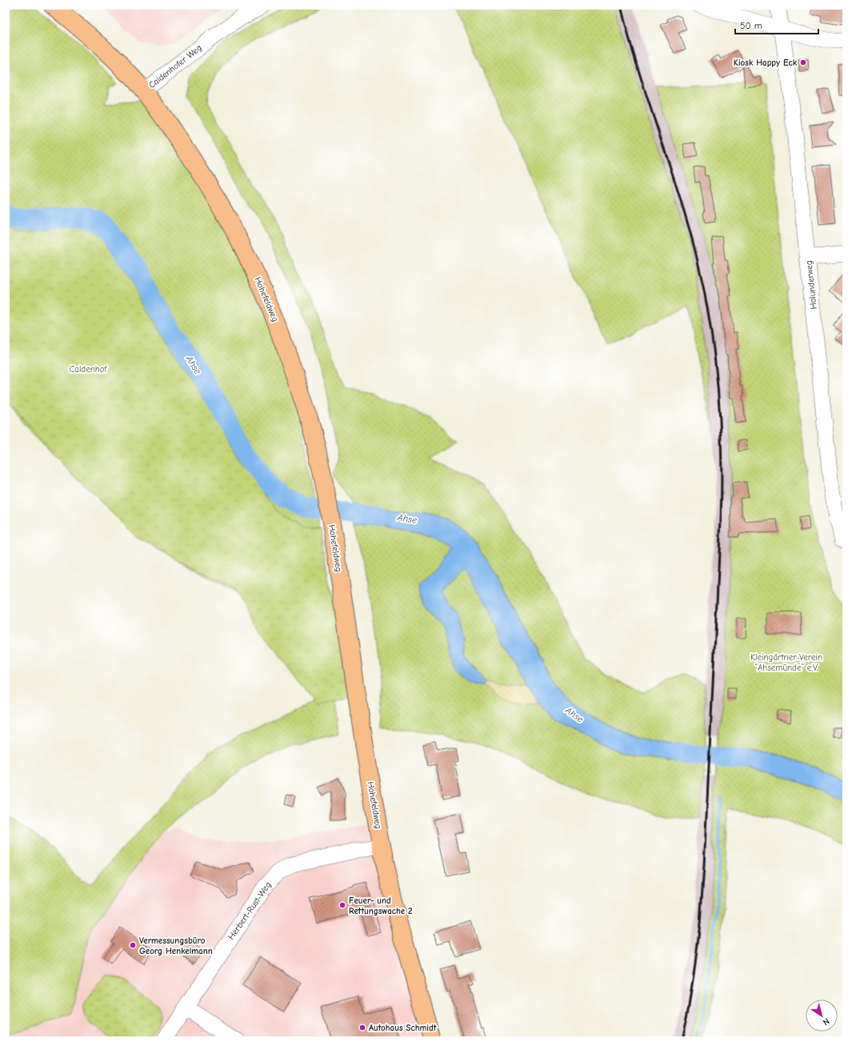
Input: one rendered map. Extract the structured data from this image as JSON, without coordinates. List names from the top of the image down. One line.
{"streets":{"main road":["Caldenhofer Weg","Hohefeldweg"],"street":["Holunderweg","Herbert-Rust-Weg"]},"crossings":[["Caldenhofer Weg","Hohefeldweg"],["Hohefeldweg","Herbert-Rust-Weg"]],"water":["Ahse"],"parks":["Caldenhof","Kleingärtner-Verein “Ahsemünde” e.V."],"places":["Kiosk Happy Eck","Feuer- und Rettungswache 2","Vermessungsbüro Georg Henkelmann","Autohaus Schmidt"],"scale_bar":"50 m","north":"bottom right"}
